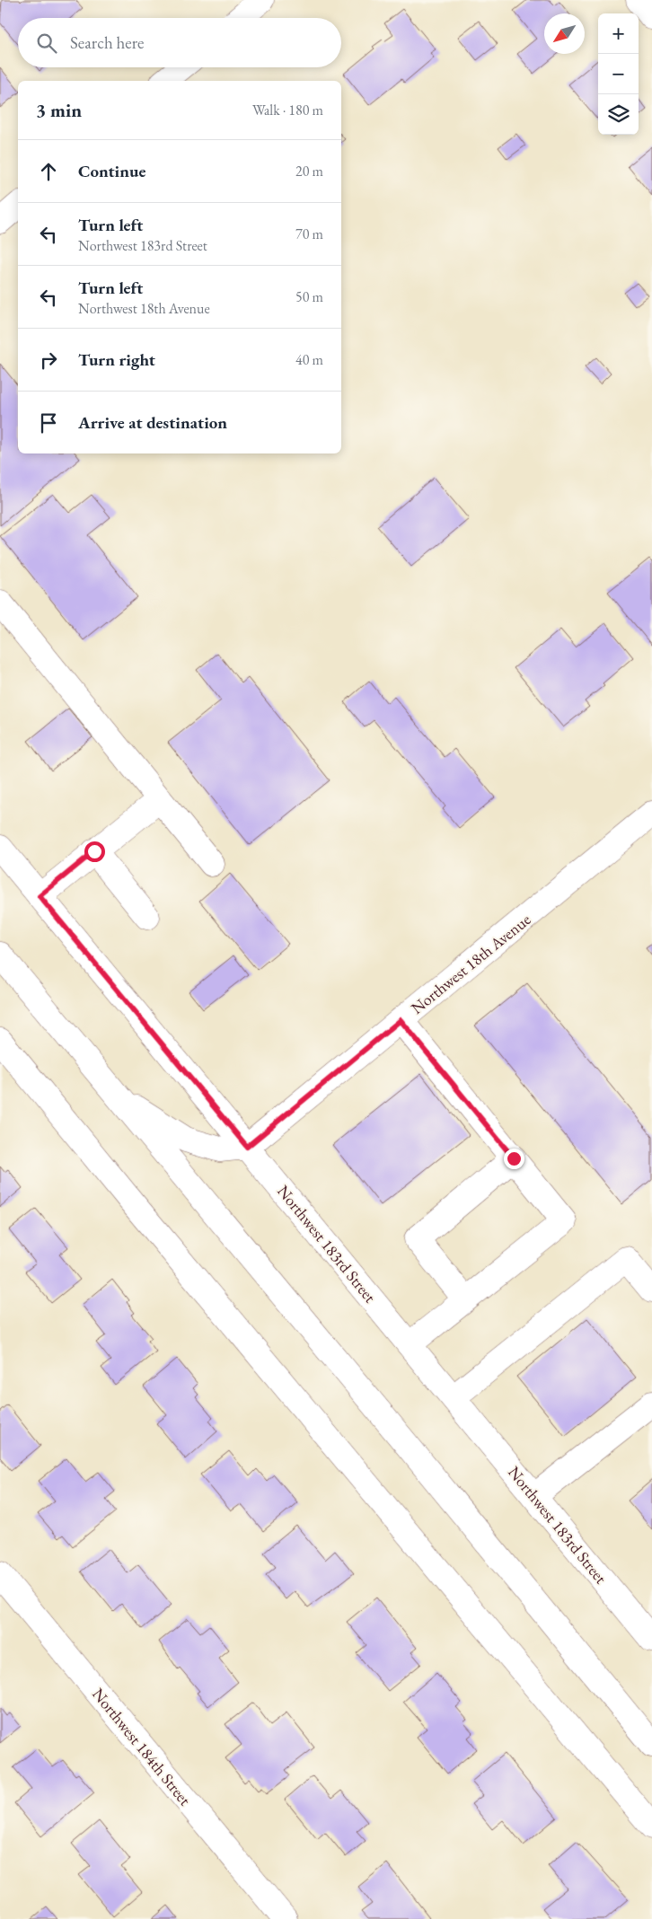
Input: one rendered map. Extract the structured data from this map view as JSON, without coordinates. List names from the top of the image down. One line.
{"streets":{"main road":["Northwest 18th Avenue","Northwest 183rd Street","Northwest 184th Street"]},"crossings":[["Northwest 18th Avenue","Northwest 183rd Street"]],"north":"bottom left","page":{"map_buttons":["+","−"],"search":"Search here","heading":["3 min","Walk · 180 m"],"list":[["Continue","20 m"],["Turn left","Northwest 183rd Street","70 m"],["Turn left","Northwest 18th Avenue","50 m"],["Turn right","40 m"],"Arrive at destination"]}}
